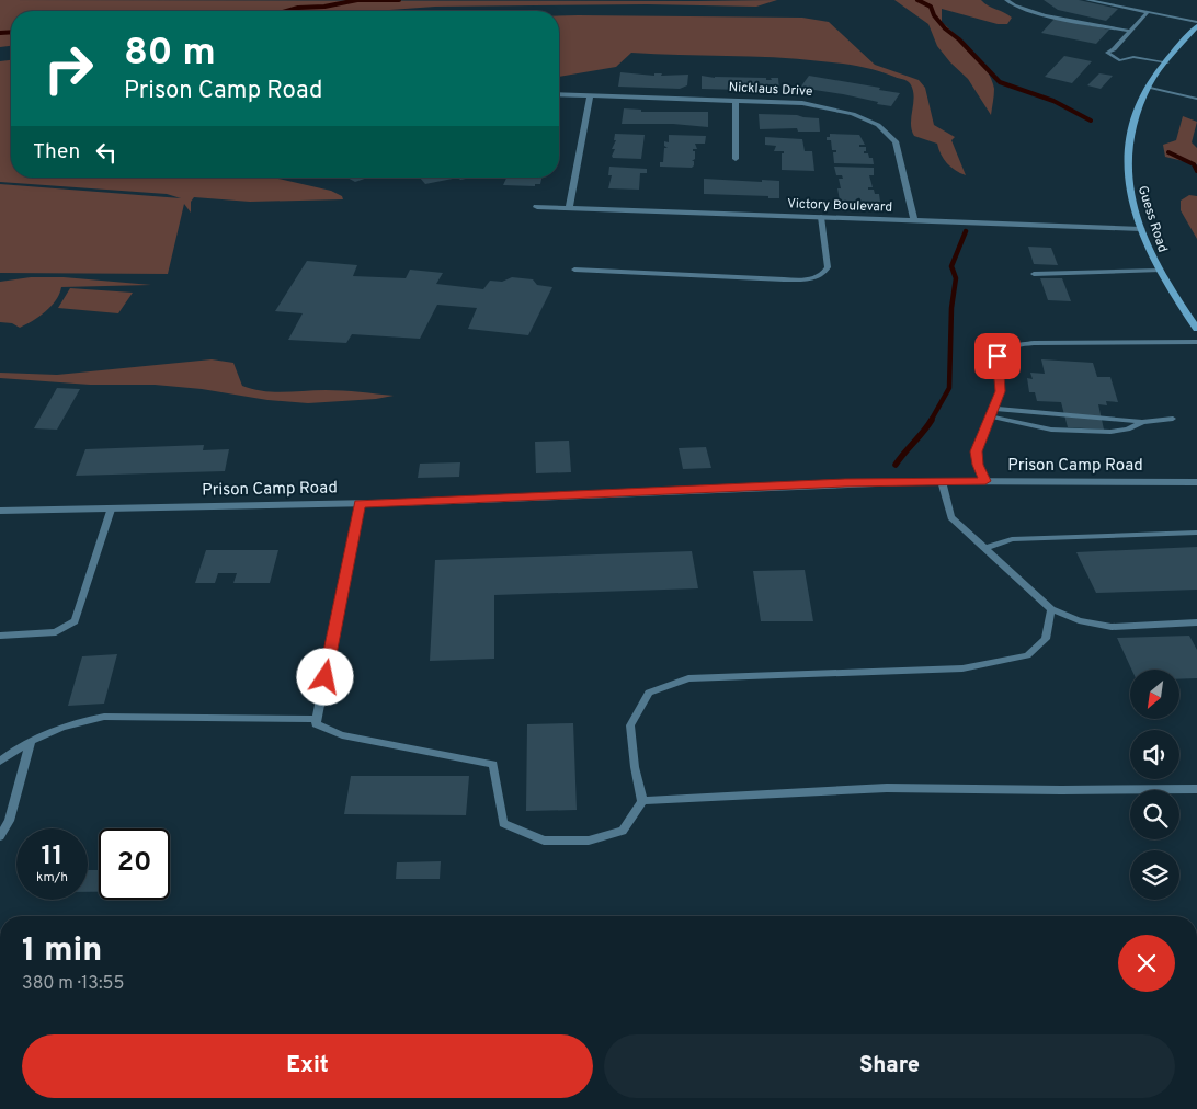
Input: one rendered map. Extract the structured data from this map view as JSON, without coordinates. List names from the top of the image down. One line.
{"streets":{"main road":["Guess Road"],"street":["Nicklaus Drive","Victory Boulevard","Prison Camp Road"]},"crossings":[["Nicklaus Drive","Victory Boulevard"],["Victory Boulevard","Guess Road"]],"north":"bottom left","page":{"turn":["80 m","Prison Camp Road"],"then":"Then","speed":"11 km/h","limit":"20","heading":["1 min","380 m · 13:55"],"buttons":["Exit","Share"]}}
